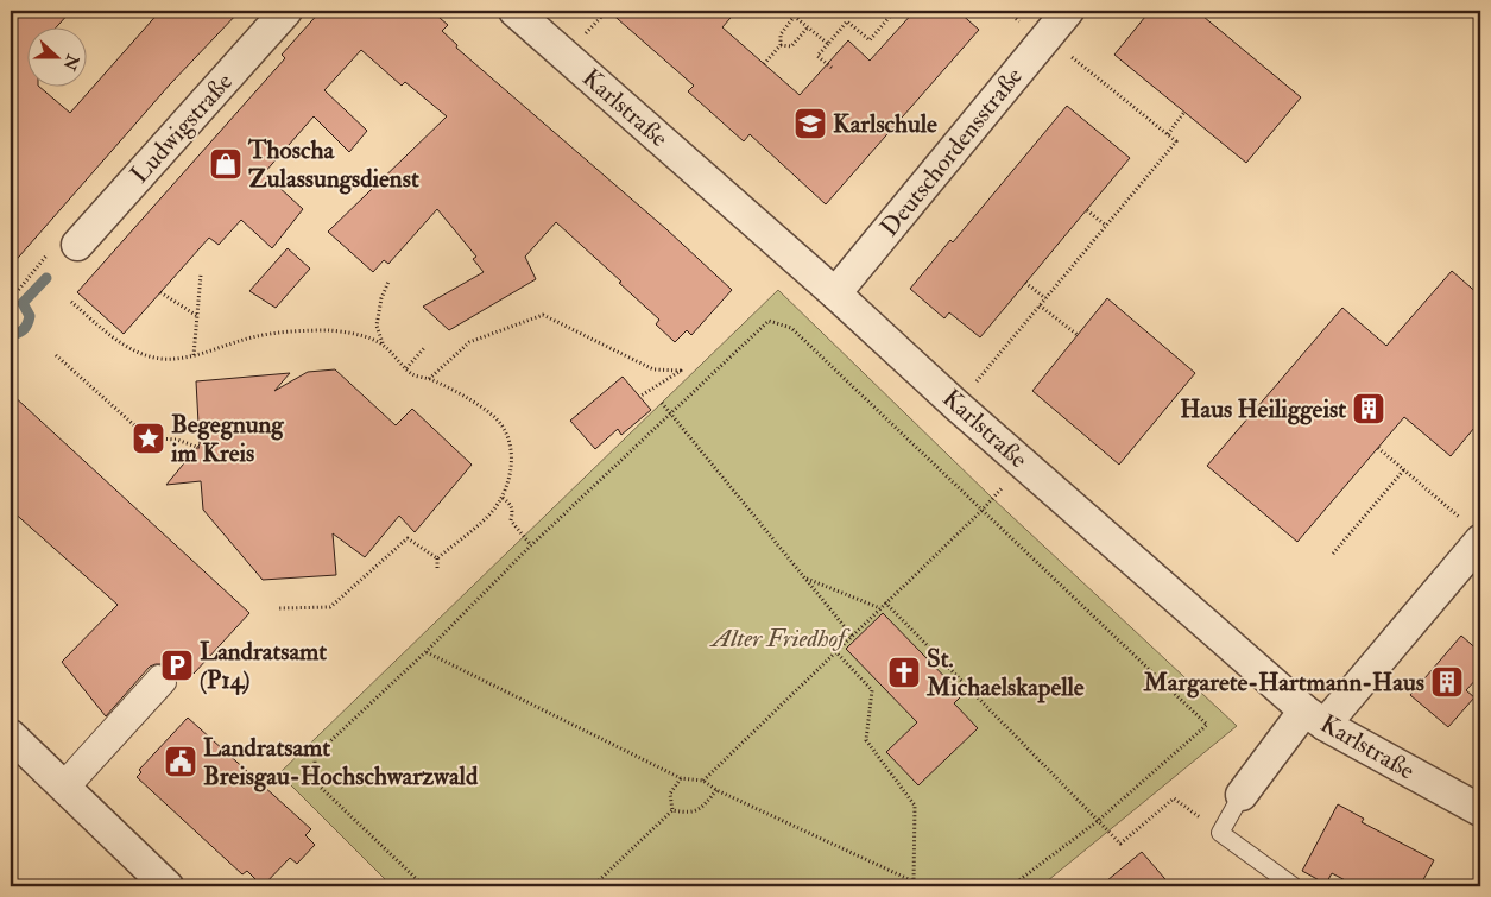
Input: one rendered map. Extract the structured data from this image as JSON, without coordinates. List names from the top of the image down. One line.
{"streets":{"street":["Karlstraße","Ludwigstraße","Deutschordensstraße"]},"crossings":[["Karlstraße","Deutschordensstraße"]],"parks":["Alter Friedhof"],"places":{"school or university":["Karlschule"],"shop":["Thoscha Zulassungsdienst"],"building":["Haus Heiliggeist","Margarete-Hartmann-Haus"],"place":["Begegnung im Kreis"],"parking":["Landratsamt (P14)"],"church":["St. Michaelskapelle"],"public building":["Landratsamt Breisgau-Hochschwarzwald"]},"north":"right"}
